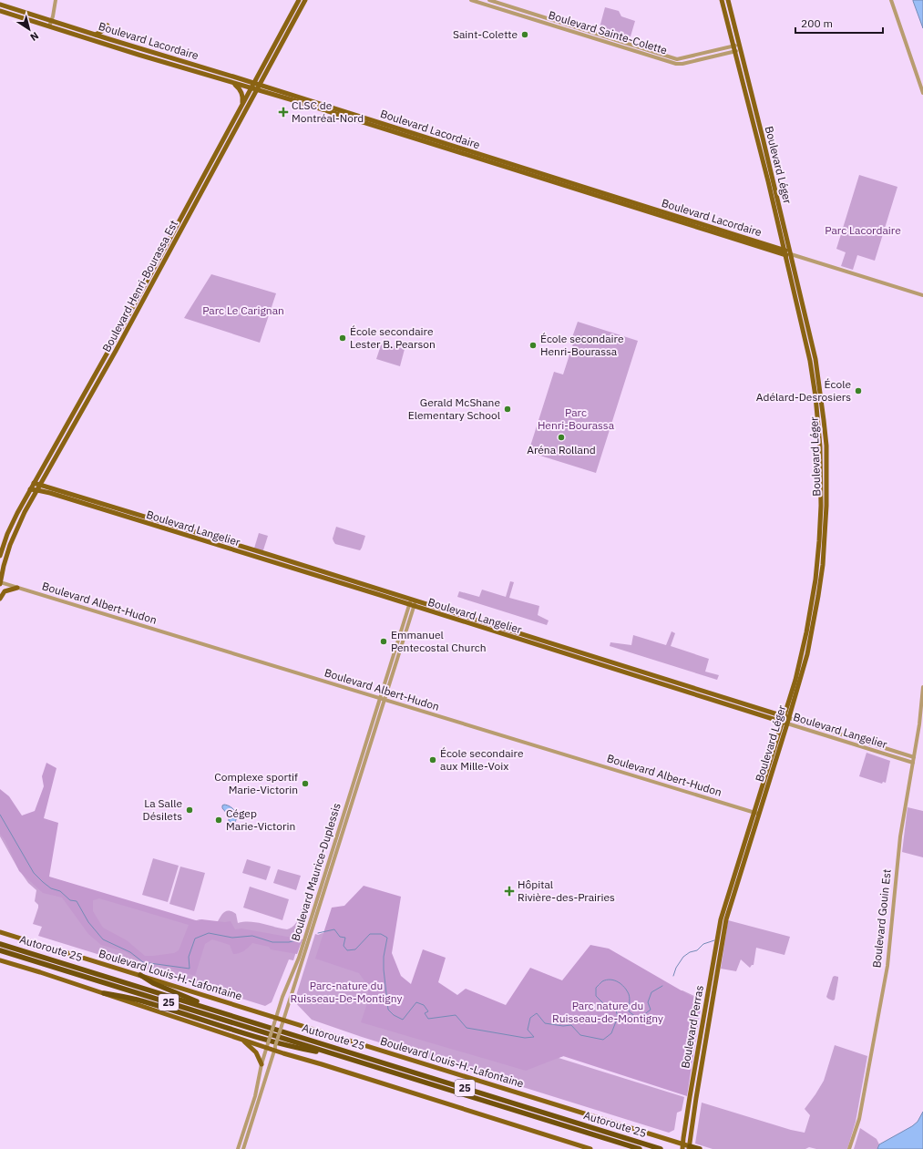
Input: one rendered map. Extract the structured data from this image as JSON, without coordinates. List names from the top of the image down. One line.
{"streets":{"highway":["Autoroute 25","25"],"main road":["Boulevard Lacordaire","Boulevard Léger","Boulevard Henri-Bourassa Est","Boulevard Langelier","Boulevard Louis-H.-Lafontaine","Boulevard Perras"],"street":["Boulevard Sainte-Colette","Boulevard Albert-Hudon","Boulevard Maurice-Duplessis","Boulevard Gouin Est"]},"crossings":[["Boulevard Sainte-Colette","Boulevard Léger"],["Boulevard Lacordaire","Boulevard Léger"],["Boulevard Lacordaire","Boulevard Henri-Bourassa Est"],["Boulevard Léger","Boulevard Langelier"],["Boulevard Léger","Boulevard Albert-Hudon"],["Boulevard Léger","Boulevard Perras"],["Boulevard Henri-Bourassa Est","Boulevard Langelier"],["Boulevard Henri-Bourassa Est","Boulevard Albert-Hudon"],["Boulevard Langelier","Boulevard Maurice-Duplessis"],["Boulevard Langelier","Boulevard Gouin Est"],["Boulevard Albert-Hudon","Boulevard Maurice-Duplessis"],["Boulevard Maurice-Duplessis","Boulevard Louis-H.-Lafontaine"],["Boulevard Louis-H.-Lafontaine","Boulevard Perras"]],"parks":["Parc Lacordaire","Parc Le Carignan","Parc Henri-Bourassa","Parc-nature du Ruisseau-De-Montigny","Parc nature du Ruisseau-de-Montigny"],"places":{"other":["Saint-Colette","École secondaire Lester B. Pearson","École secondaire Henri-Bourassa","École Adélard-Desrosiers","Gerald McShane Elementary School","Aréna Rolland","Emmanuel Pentecostal Church","École secondaire aux Mille-Voix","Complexe sportif Marie-Victorin","La Salle Désilets","Cégep Marie-Victorin"],"health":["CLSC de Montréal-Nord","Hôpital Rivière-des-Prairies"]},"scale_bar":"200 m","north":"bottom right"}
